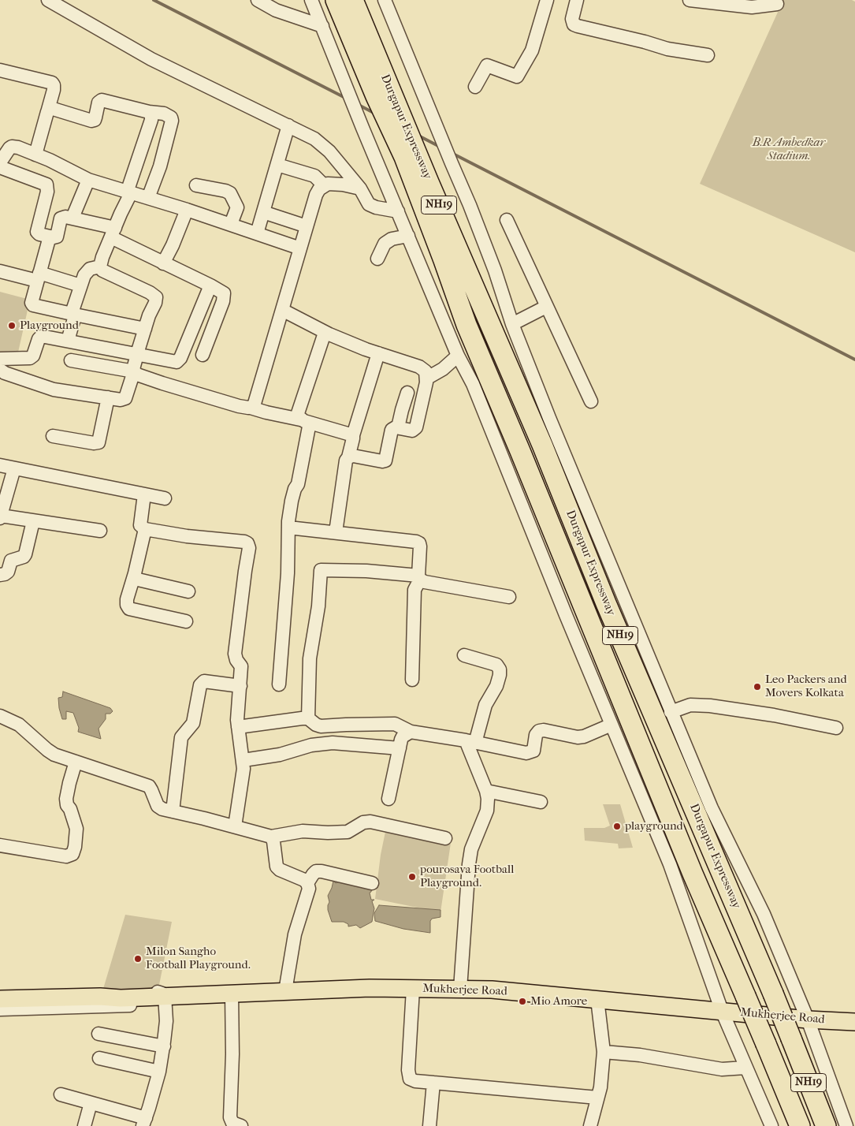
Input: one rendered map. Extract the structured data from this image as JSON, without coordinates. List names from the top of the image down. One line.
{"streets":{"highway":["Durgapur Expressway","NH19"],"main road":["Mukherjee Road"]},"parks":["B.R Ambedkar Stadium."],"places":["Playground","Leo Packers and Movers Kolkata","playground","pourosava Football Playground.","Milon Sangho Football Playground.","Mio Amore"]}
